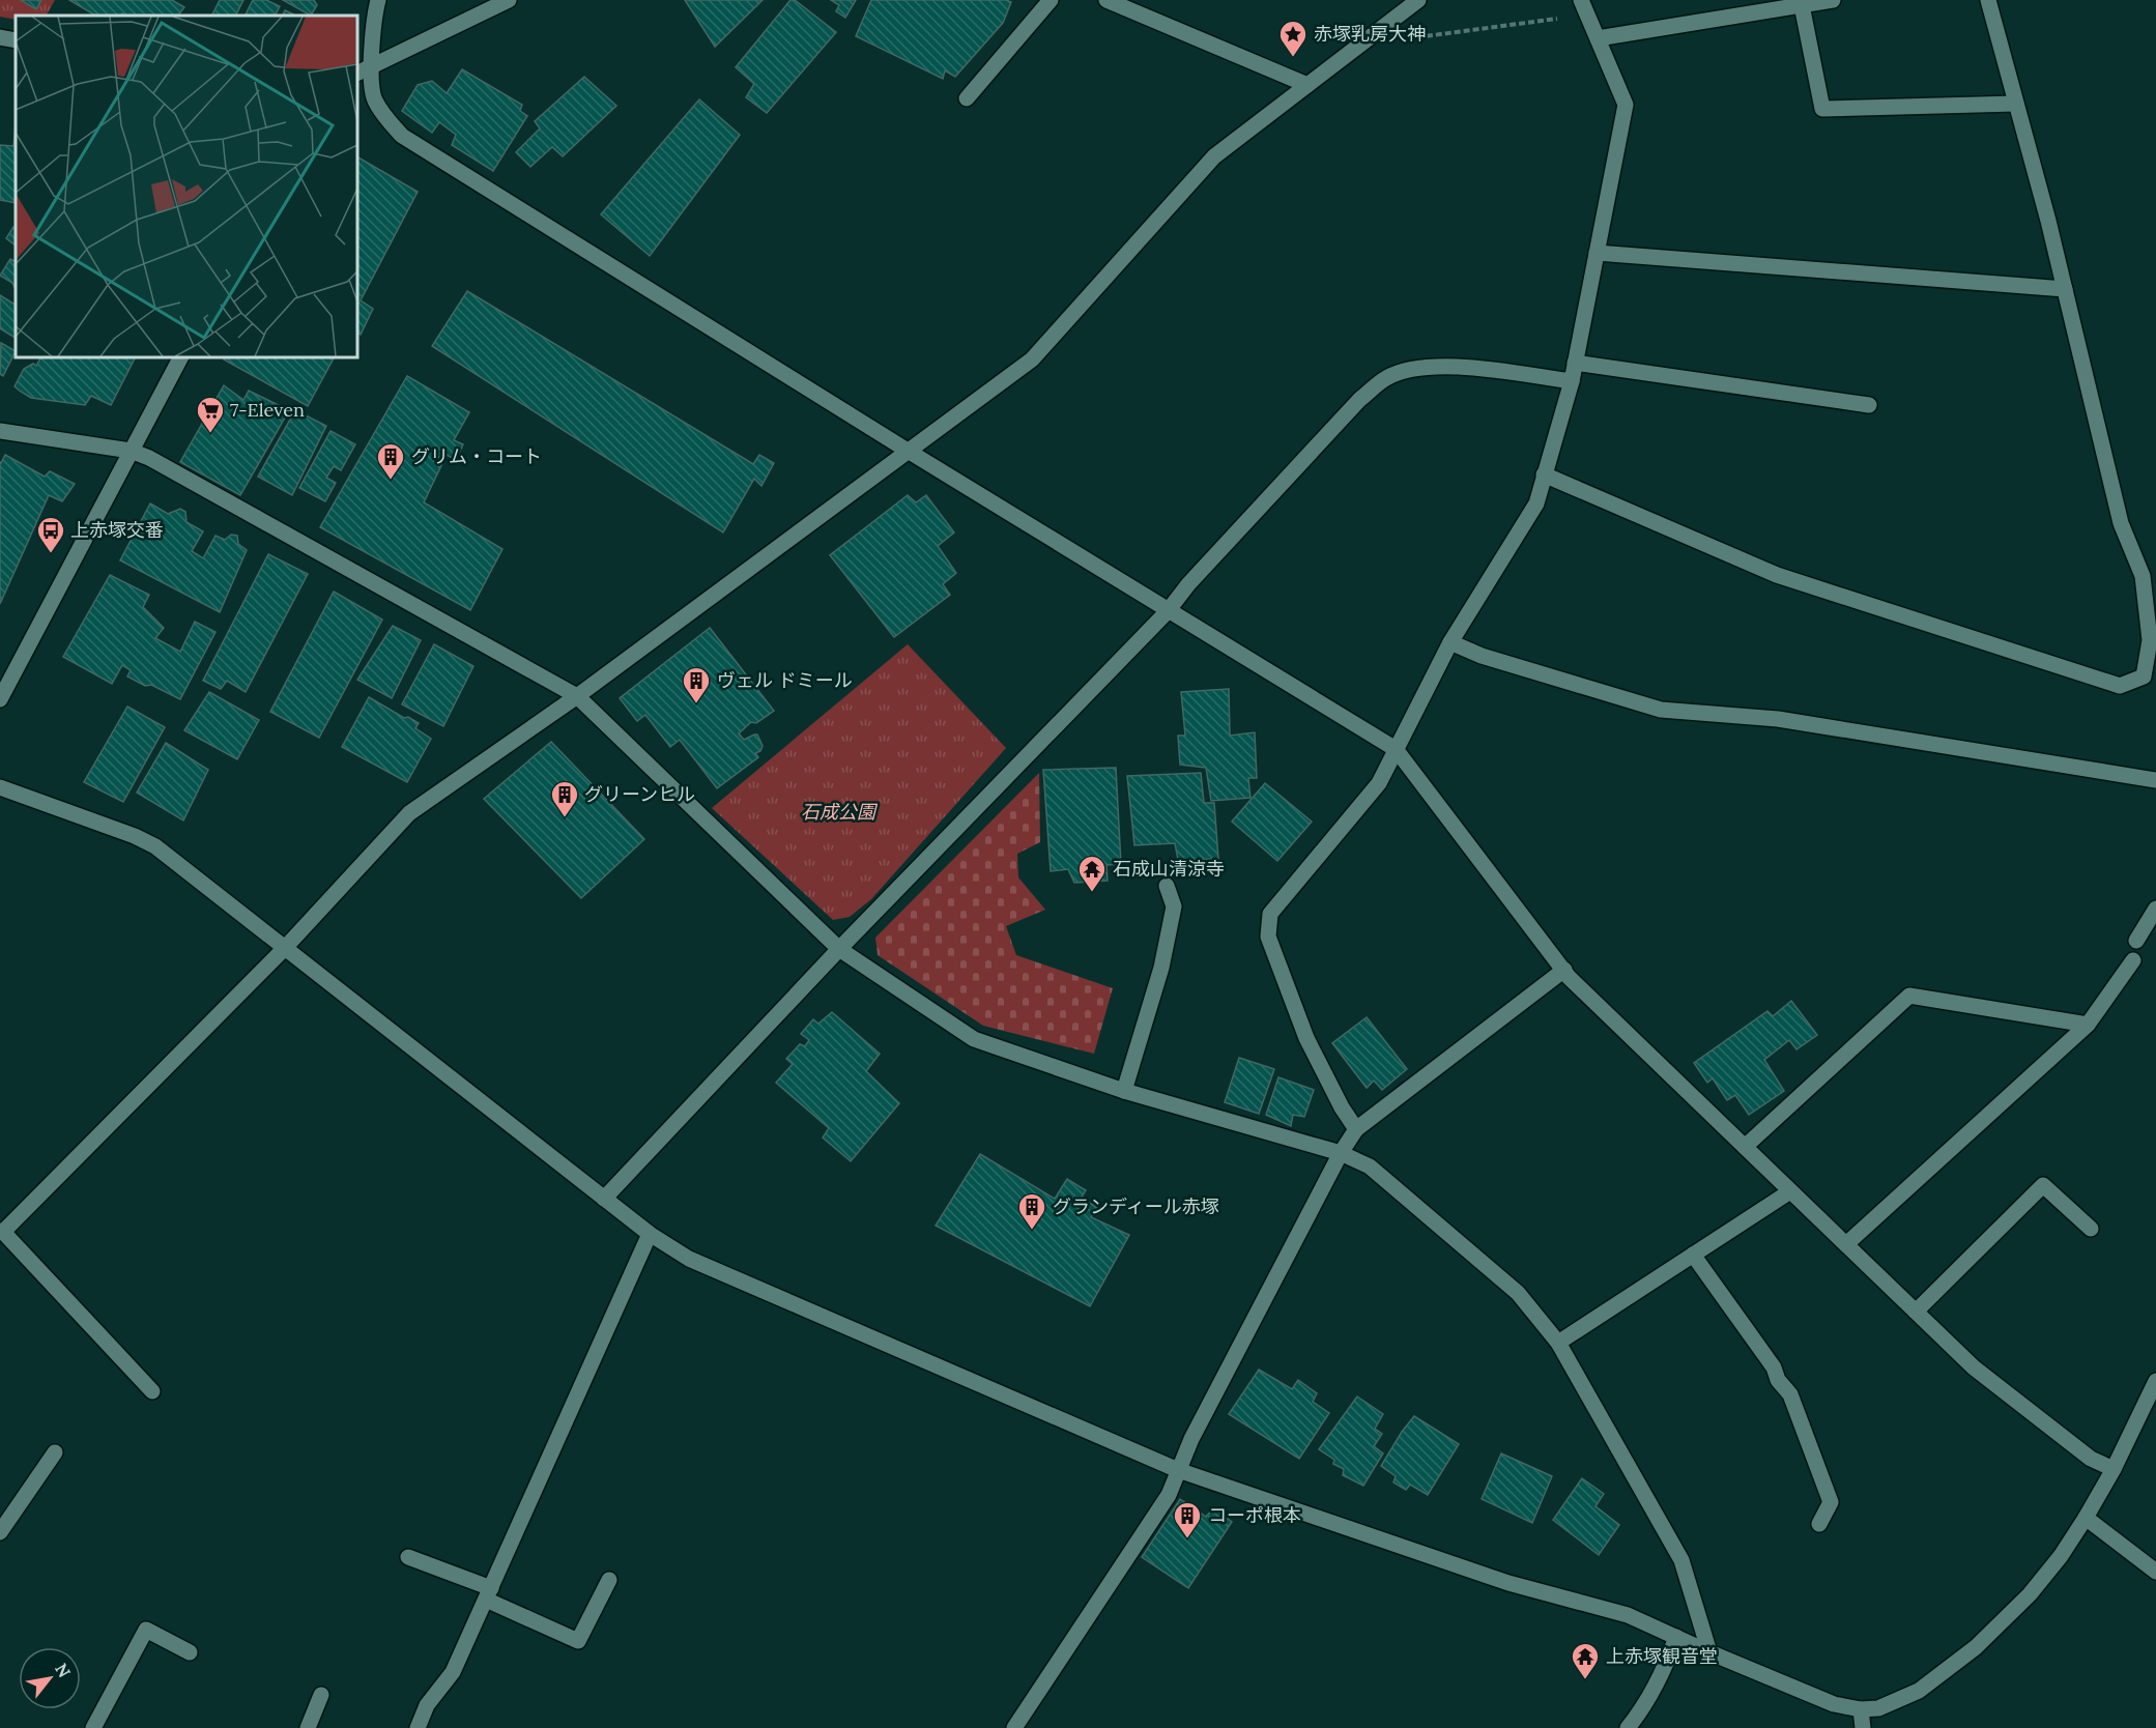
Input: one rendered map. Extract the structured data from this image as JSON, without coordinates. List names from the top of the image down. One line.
{"parks":["石成公園"],"places":{"place":["赤塚乳房大神"],"supermarket":["7-Eleven"],"building":["グリム・コート","ヴェル ドミール","グリーンヒル","グランディール赤塚","コーポ根本"],"bus stop":["上赤塚交番"],"temple":["石成山清涼寺","上赤塚観音堂"]},"north":"top right"}
